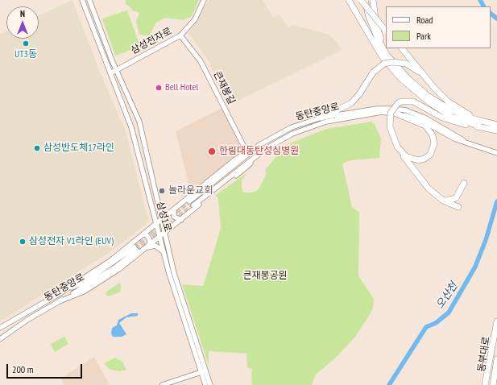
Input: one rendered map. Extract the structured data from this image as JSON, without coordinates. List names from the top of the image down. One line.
{"streets":{"highway":["동부대로"],"street":["삼성전자로","큰재봉길","동탄중앙로","삼성1로"]},"crossings":[["삼성전자로","큰재봉길"],["삼성전자로","삼성1로"]],"water":["오산천"],"parks":["큰재봉공원"],"places":["UT3동","Bell Hotel","삼성반도체17라인","한림대동탄성심병원","놀라운교회","삼성전자 V1라인 (EUV)"],"legend":["Road","Park"],"scale_bar":"200 m","north":"top"}
